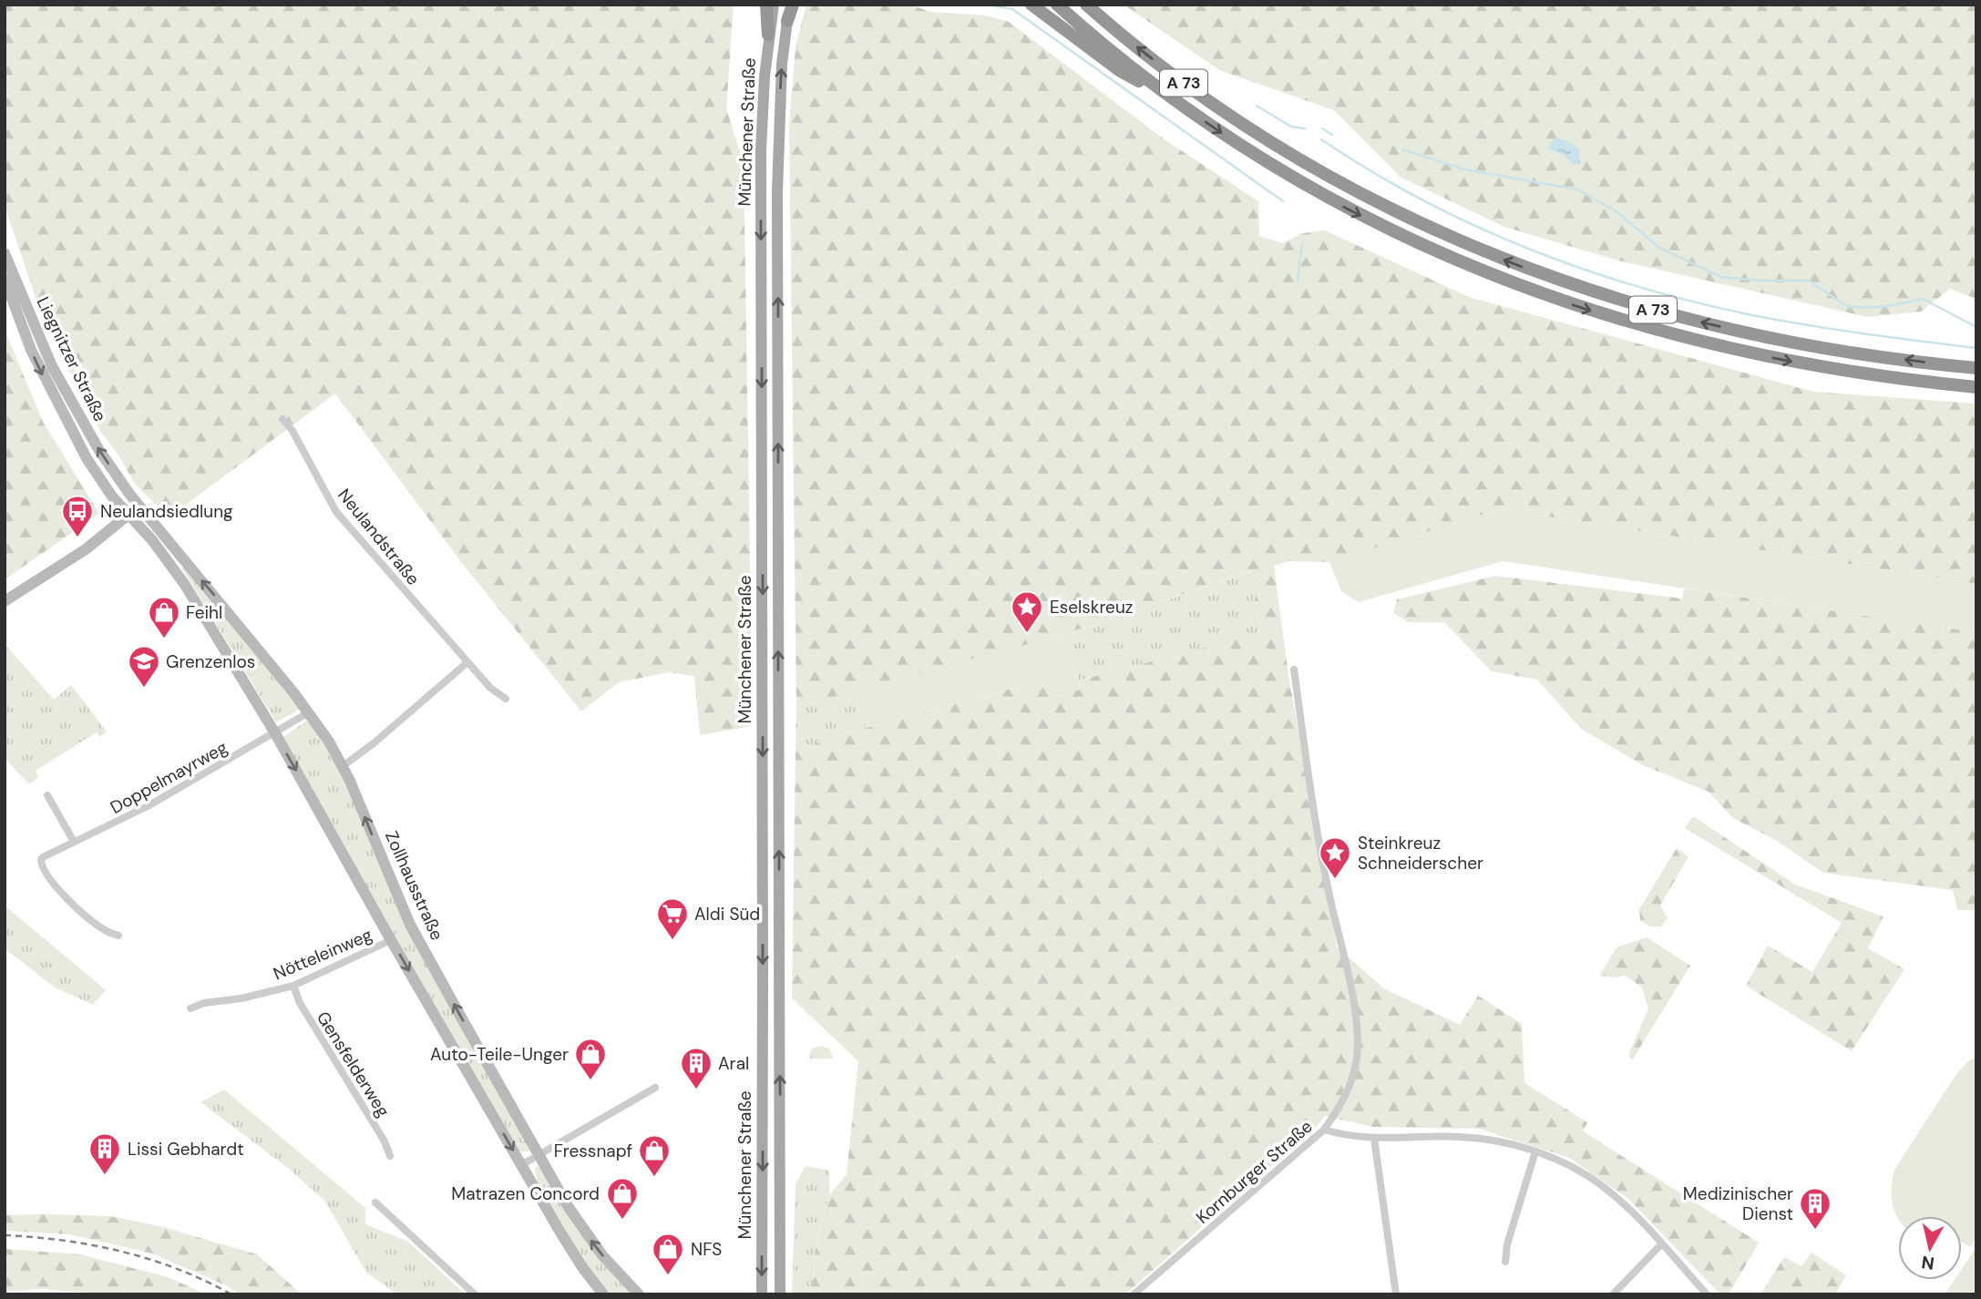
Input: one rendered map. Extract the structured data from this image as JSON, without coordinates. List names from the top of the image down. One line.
{"streets":{"highway":["A 73"],"main road":["Münchener Straße","Liegnitzer Straße","Zollhausstraße"],"street":["Neulandstraße","Doppelmayrweg","Nötteleinweg","Gensfelderweg","Kornburger Straße"]},"crossings":[["Liegnitzer Straße","Zollhausstraße"],["Doppelmayrweg","Zollhausstraße"],["Zollhausstraße","Nötteleinweg"],["Nötteleinweg","Gensfelderweg"]],"places":{"bus stop":["Neulandsiedlung"],"place":["Eselskreuz","Steinkreuz Schneiderscher"],"shop":["Feihl","Auto-Teile-Unger","Fressnapf","Matrazen Concord","NFS"],"school or university":["Grenzenlos"],"supermarket":["Aldi Süd"],"building":["Aral","Lissi Gebhardt","Medizinischer Dienst"]},"north":"bottom"}
